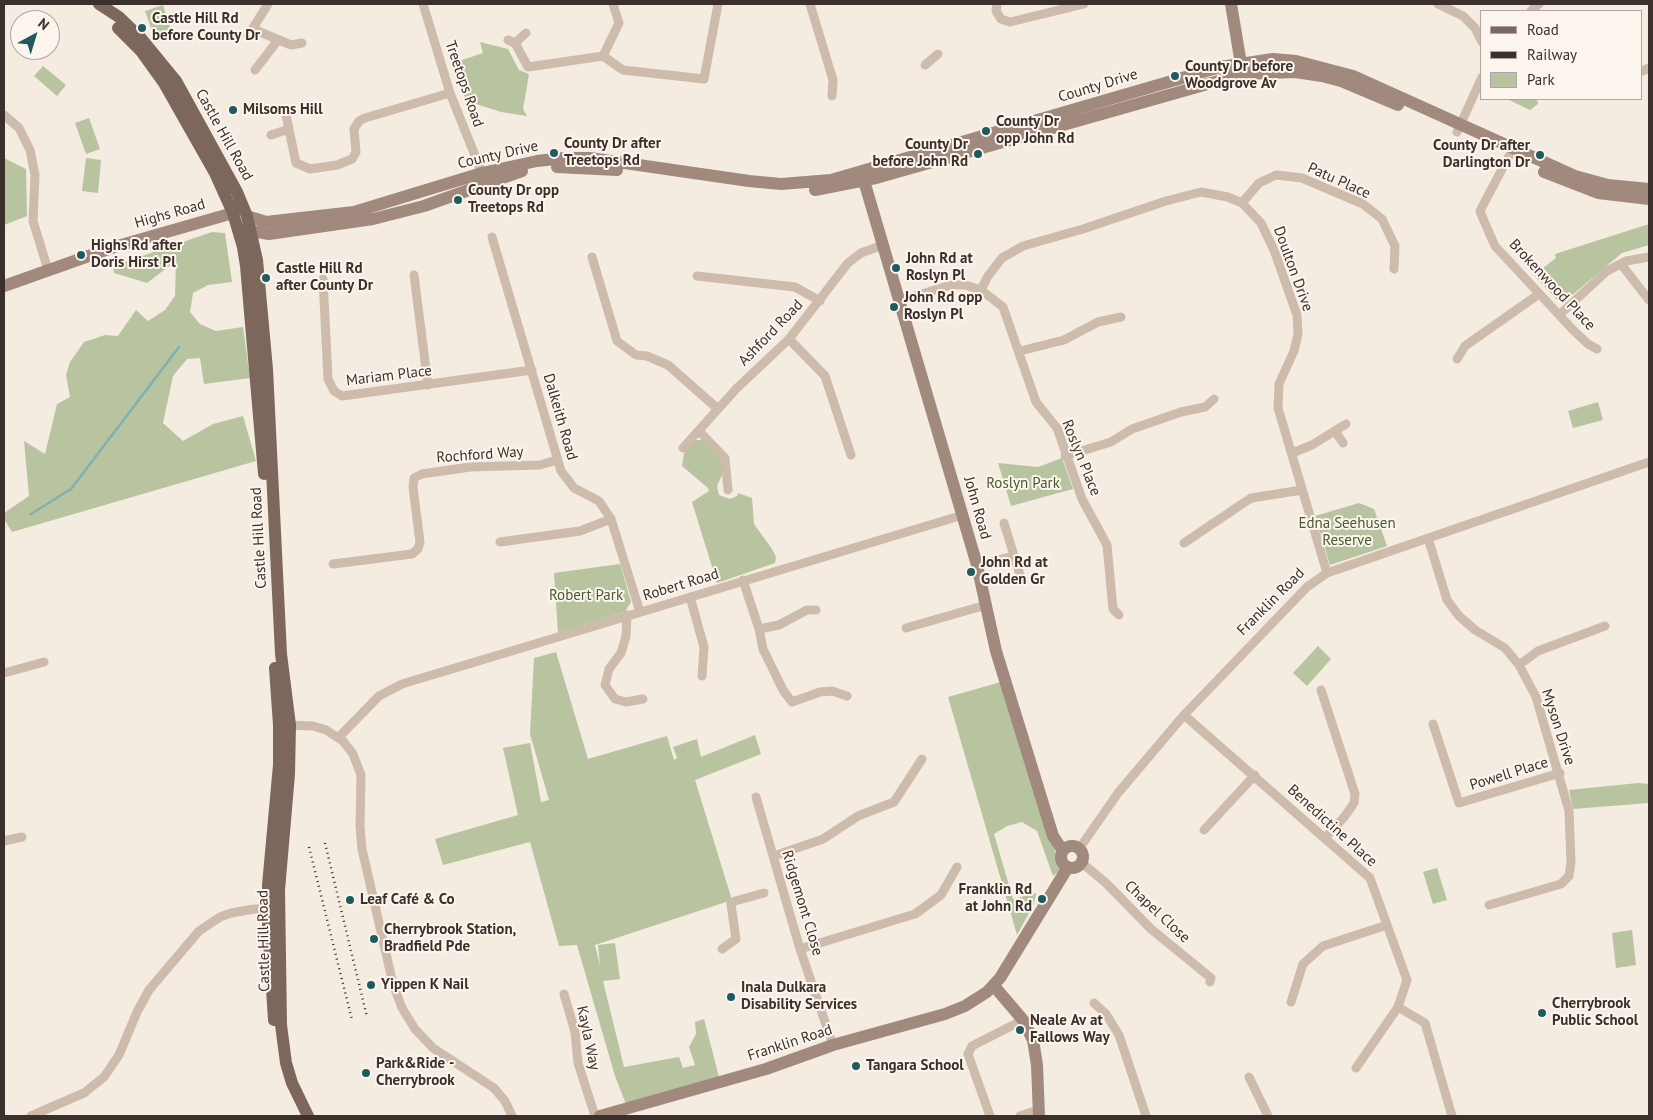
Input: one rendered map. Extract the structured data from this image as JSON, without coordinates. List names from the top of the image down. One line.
{"streets":{"main road":["County Drive","Castle Hill Road","Highs Road","John Road","Franklin Road"],"street":["Treetops Road","Patu Place","Doulton Drive","Brokenwood Place","Ashford Road","Mariam Place","Dalkeith Road","Rochford Way","Roslyn Place","Robert Road","Myson Drive","Powell Place","Benedictine Place","Ridgemont Close","Chapel Close","Kayla Way"]},"crossings":[["Treetops Road","County Drive"],["County Drive","Castle Hill Road"],["County Drive","Brokenwood Place"],["County Drive","John Road"],["Castle Hill Road","Highs Road"],["Patu Place","Doulton Drive"],["Doulton Drive","Roslyn Place"],["Doulton Drive","Franklin Road"],["Ashford Road","John Road"],["Mariam Place","Dalkeith Road"],["Dalkeith Road","Rochford Way"],["Dalkeith Road","Robert Road"],["Roslyn Place","John Road"],["John Road","Robert Road"],["John Road","Franklin Road"],["John Road","Chapel Close"],["Franklin Road","Myson Drive"],["Franklin Road","Benedictine Place"],["Franklin Road","Ridgemont Close"],["Franklin Road","Chapel Close"],["Myson Drive","Powell Place"]],"parks":["Roslyn Park","Edna Seehusen Reserve","Robert Park"],"places":["Castle Hill Rd before County Dr","County Dr before Woodgrove Av","Milsoms Hill","County Dr opp John Rd","County Dr after Treetops Rd","County Dr before John Rd","County Dr after Darlington Dr","County Dr opp Treetops Rd","Highs Rd after Doris Hirst Pl","John Rd at Roslyn Pl","Castle Hill Rd after County Dr","John Rd opp Roslyn Pl","John Rd at Golden Gr","Franklin Rd at John Rd","Leaf Café & Co","Cherrybrook Station, Bradfield Pde","Yippen K Nail","Inala Dulkara Disability Services","Cherrybrook Public School","Neale Av at Fallows Way","Tangara School","Park&Ride - Cherrybrook"],"legend":["Road","Railway","Park"],"north":"top right"}
